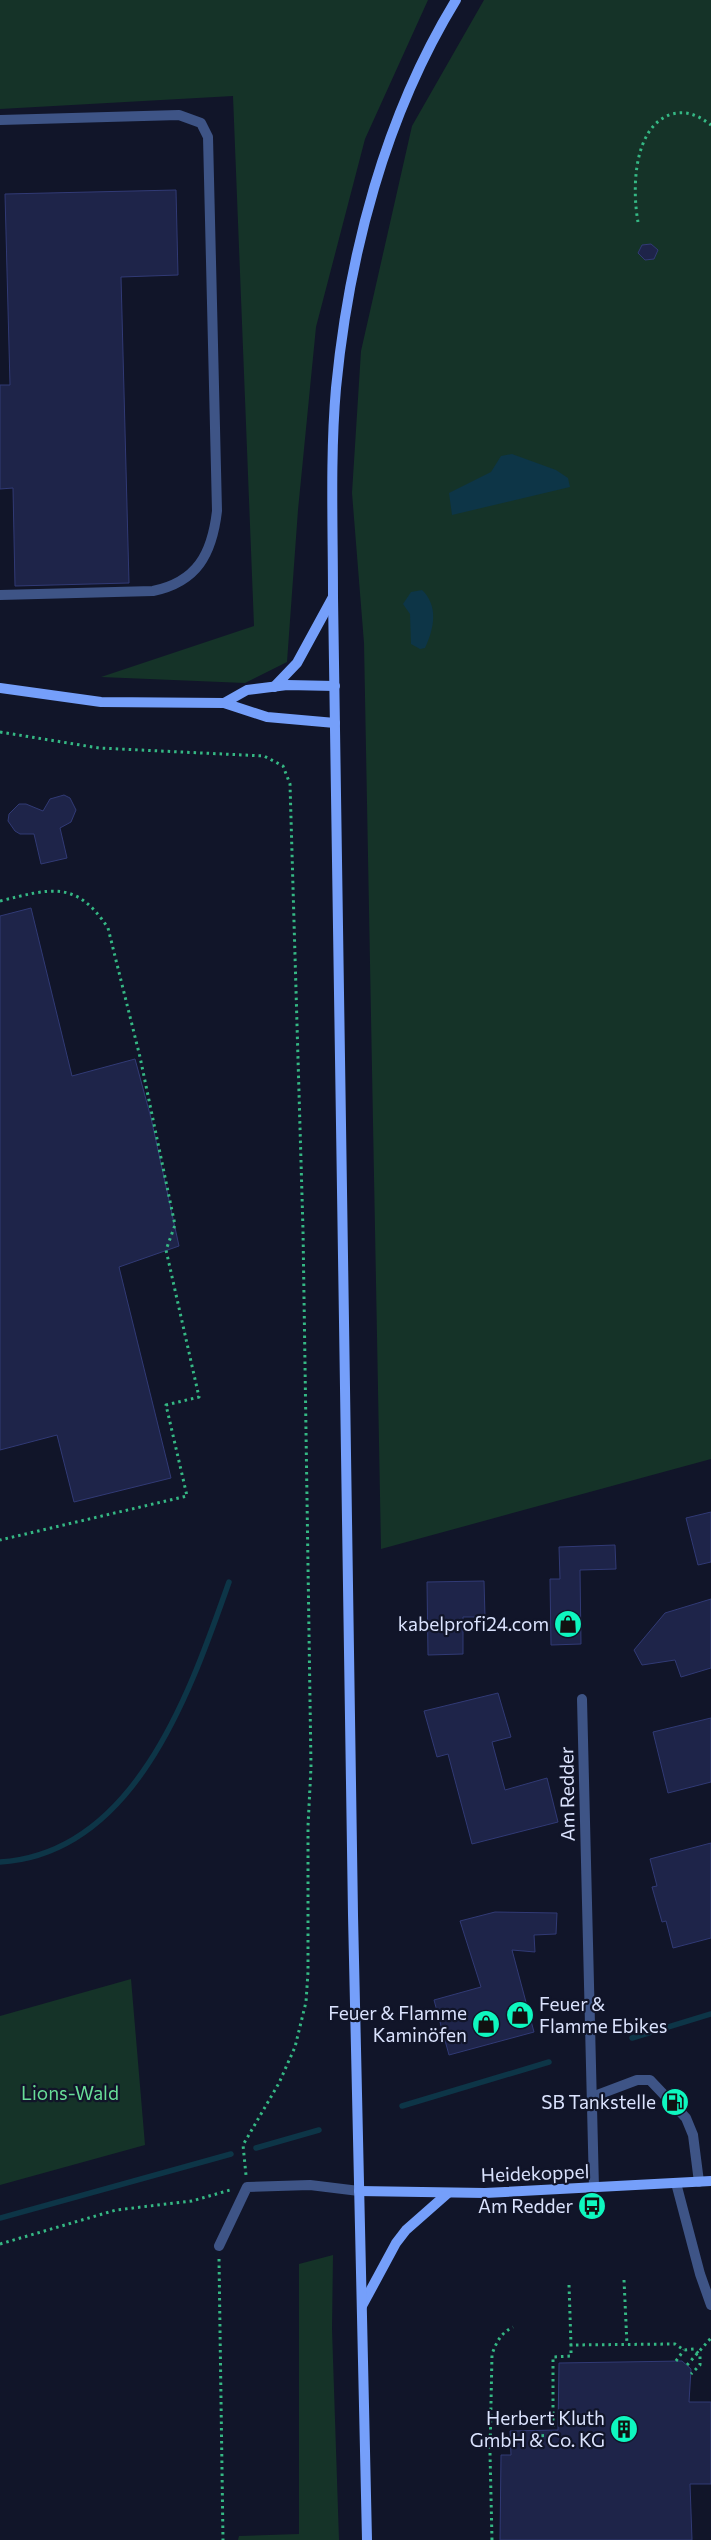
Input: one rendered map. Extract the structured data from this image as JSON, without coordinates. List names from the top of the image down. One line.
{"streets":{"main road":["Heidekoppel"],"street":["Am Redder"]},"crossings":[["Am Redder","Heidekoppel"]],"parks":["Lions-Wald"],"places":{"shop":["kabelprofi24.com","Feuer & Flamme Ebikes","Feuer & Flamme Kaminöfen"],"fuel station":["SB Tankstelle"],"bus stop":["Am Redder"],"building":["Herbert Kluth GmbH & Co. KG"]}}
